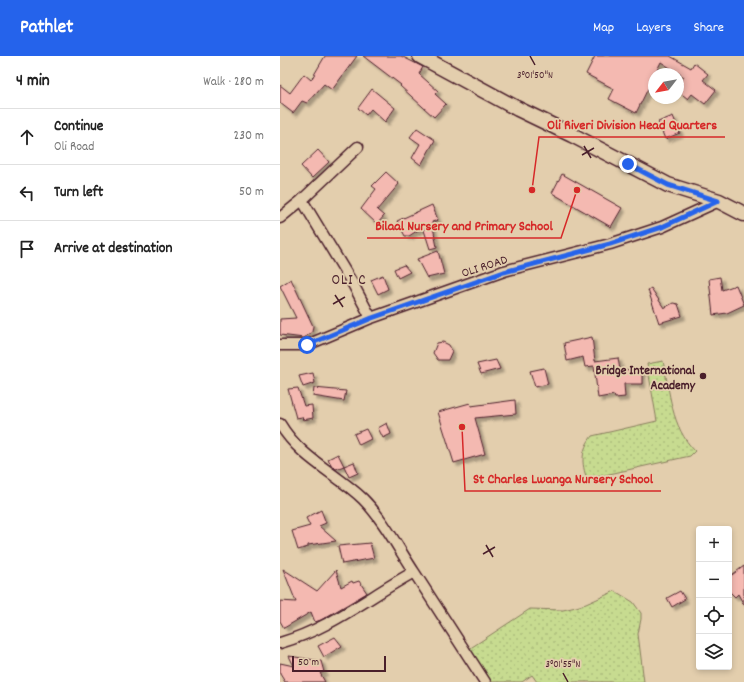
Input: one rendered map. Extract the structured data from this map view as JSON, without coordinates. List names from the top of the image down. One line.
{"streets":{"street":["OLI ROAD"]},"districts":["OLI C"],"places":["Oli Riveri Division Head Quarters","Bilaal Nursery and Primary School","Bridge International Academy","St Charles Lwanga Nursery School"],"scale_bar":"50 m","north":"bottom left","page":{"header":"Pathlet","nav":["Map","Layers","Share"],"heading":["4 min","Walk · 280 m"],"list":[["Continue","Oli Road","230 m"],["Turn left","50 m"],"Arrive at destination"],"map_buttons":["+","−"],"scale":"50 m"},"coordinates":["3°01'50\"N","3°01'55\"N"]}
